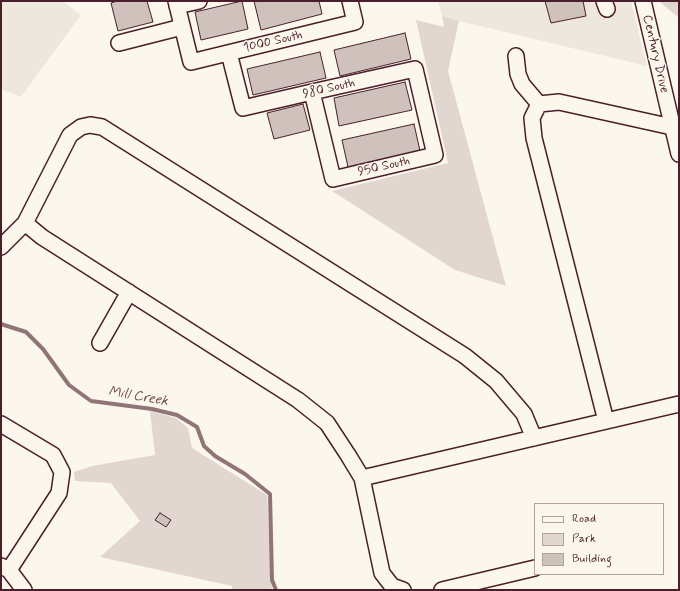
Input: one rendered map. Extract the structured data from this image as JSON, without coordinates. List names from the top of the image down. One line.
{"streets":{"street":["1000 South","Century Drive","980 South","950 South"]},"crossings":[["1000 South","980 South"],["980 South","950 South"]],"water":["Mill Creek"],"legend":["Road","Park","Building"]}
